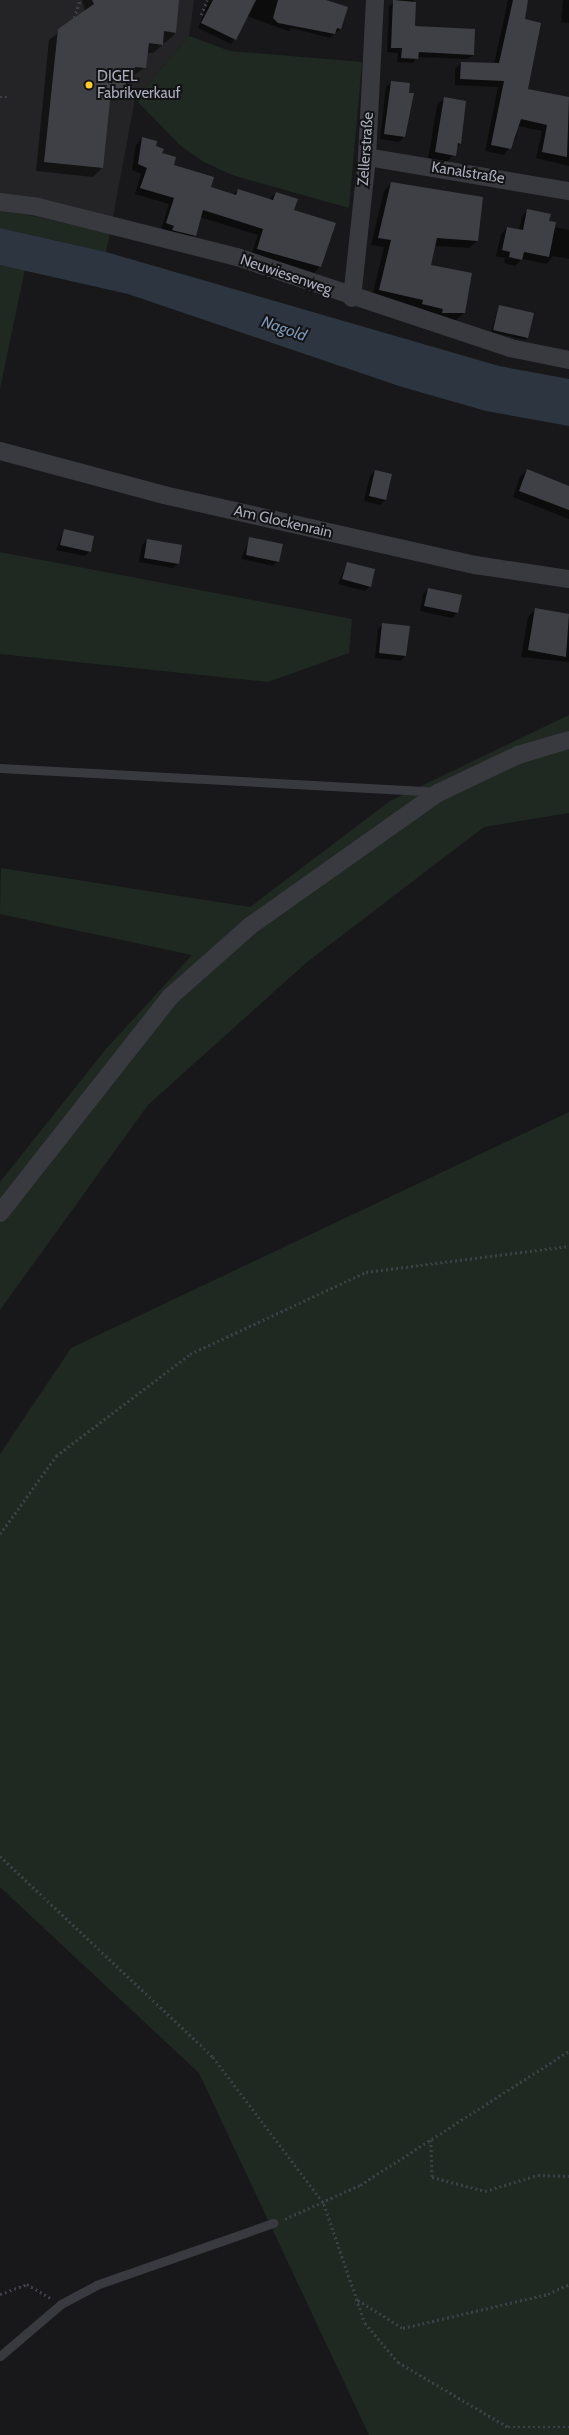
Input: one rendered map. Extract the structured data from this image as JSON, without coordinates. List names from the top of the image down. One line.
{"streets":{"street":["Zellerstraße","Kanalstraße","Neuwiesenweg","Am Glockenrain"]},"crossings":[["Zellerstraße","Kanalstraße"],["Zellerstraße","Neuwiesenweg"]],"water":["Nagold"],"places":["DIGEL Fabrikverkauf"]}
